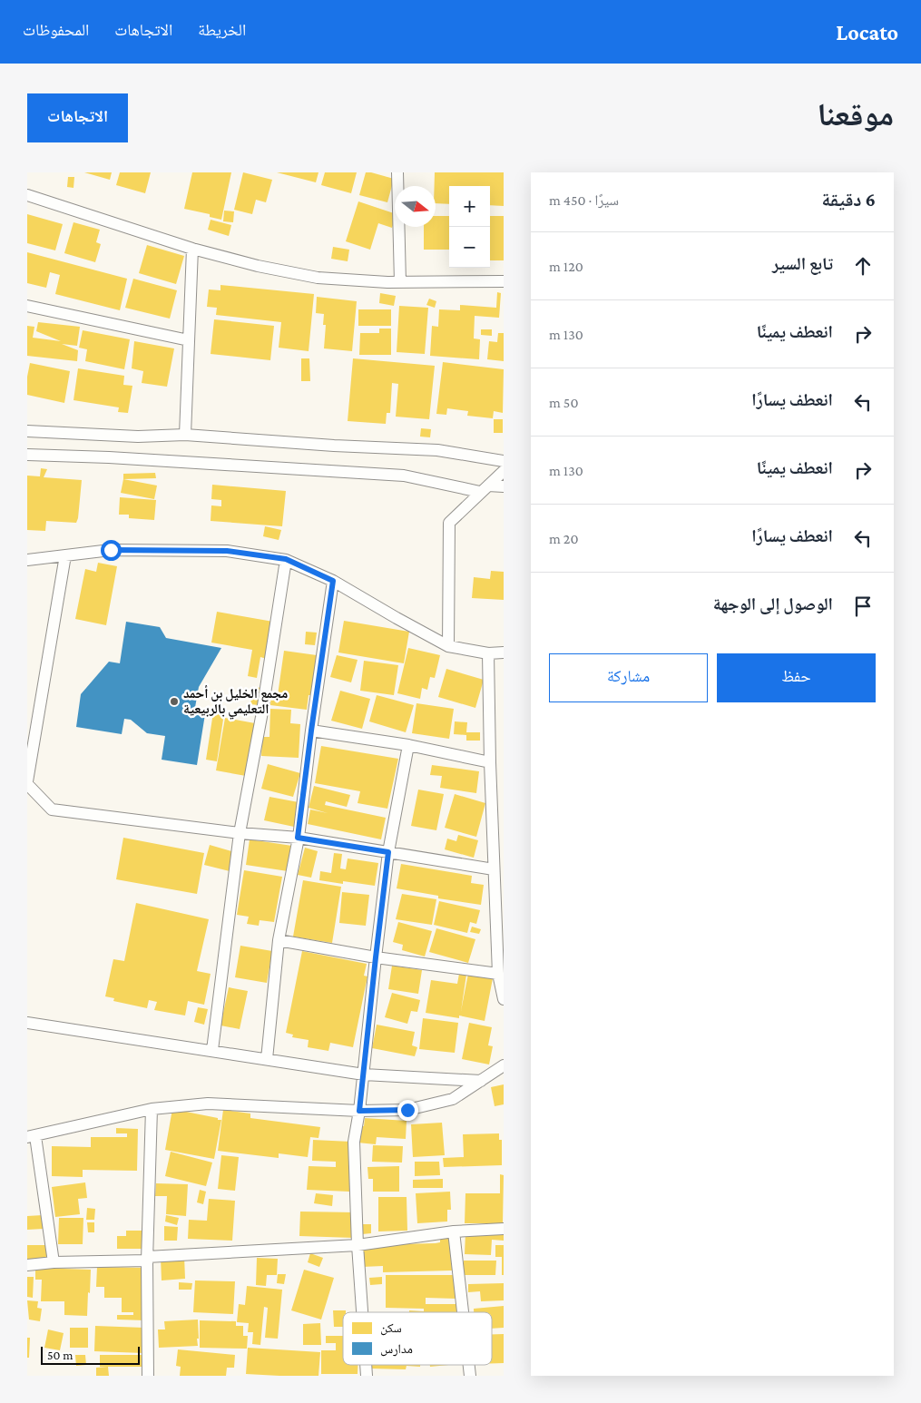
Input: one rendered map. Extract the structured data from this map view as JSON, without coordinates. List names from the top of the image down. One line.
{"places":["مجمع الخليل بن أحمد التعليمي بالربيعية"],"legend":["سكن","مدارس"],"scale_bar":"50 m","north":"right","page":{"header":"Locato","nav":["الخريطة","الاتجاهات","المحفوظات"],"title":"موقعنا","buttons":["الاتجاهات",["حفظ","مشاركة"]],"heading":["6 دقيقة","سيرًا · 450 m"],"map_buttons":["+","−"],"list":[["تابع السير","120 m"],["انعطف يمينًا","130 m"],["انعطف يسارًا","50 m"],["انعطف يمينًا","130 m"],["انعطف يسارًا","20 m"],"الوصول إلى الوجهة"],"scale":"50 m"}}
